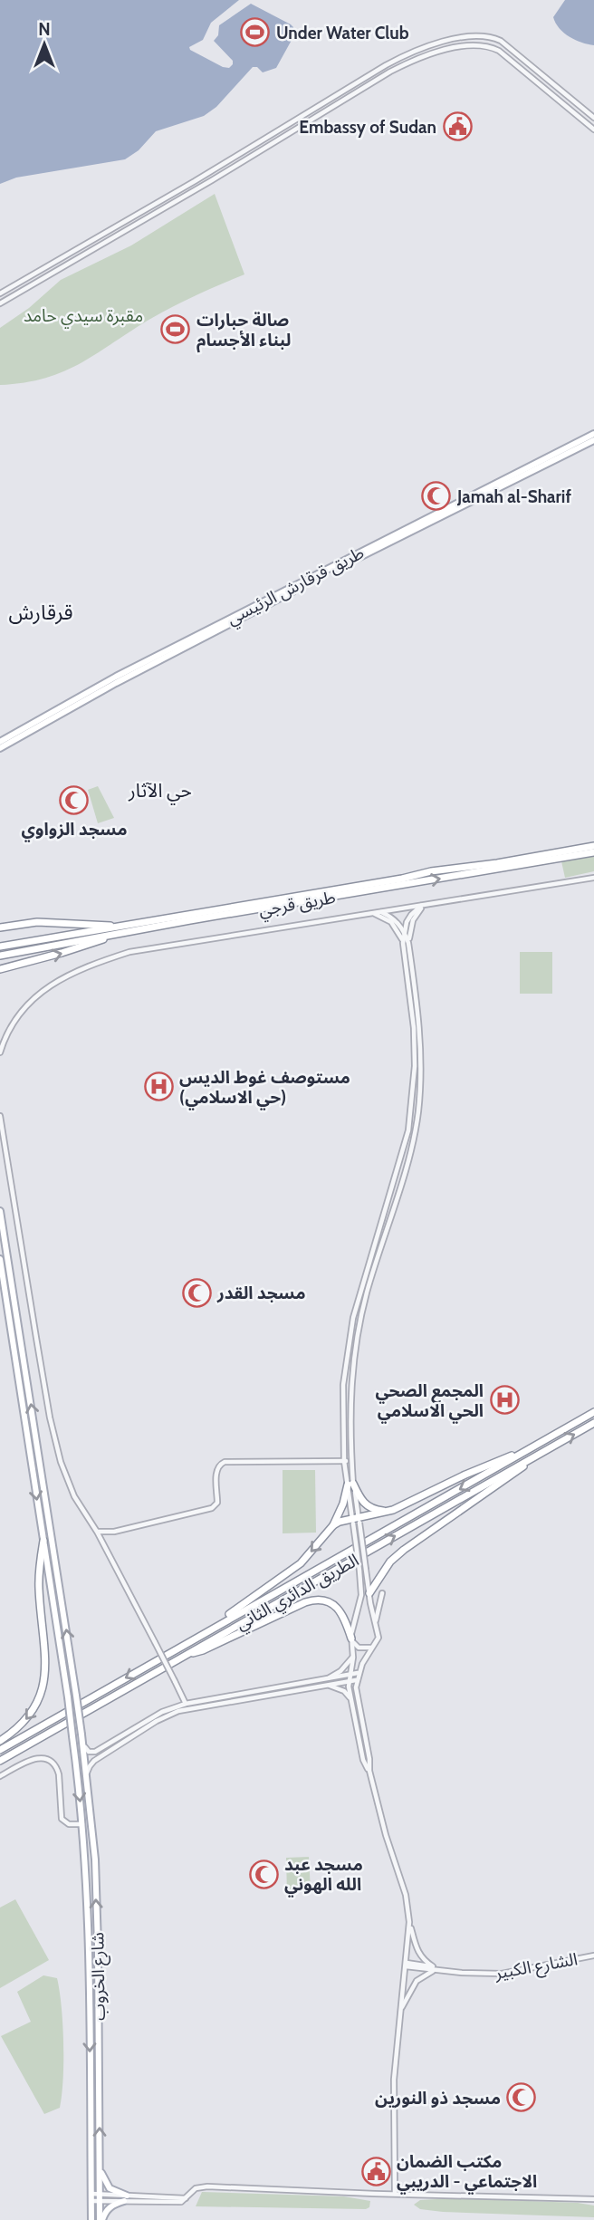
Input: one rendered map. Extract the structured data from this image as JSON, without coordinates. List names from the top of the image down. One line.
{"streets":{"highway":["طريق قرجي","الطريق الدائري الثاني"],"main road":["طريق قرقارش الرئيسي","شارع الخروب"],"street":["الشارع الكبير"]},"districts":["قرقارش","حي الآثار"],"parks":["مقبرة سيدي حامد"],"places":{"sports":["Under Water Club","صالة حبارات لبناء الأجسام"],"public building":["Embassy of Sudan","مكتب الضمان الاجتماعي - الدريبي"],"mosque":["Jamah al-Sharif","مسجد الزواوي","مسجد القدر","مسجد عبد الله الهوني","مسجد ذو النورين"],"hospital":["مستوصف غوط الديس (حي الاسلامي)","المجمع الصحي الحي الاسلامي"]},"north":"top"}
